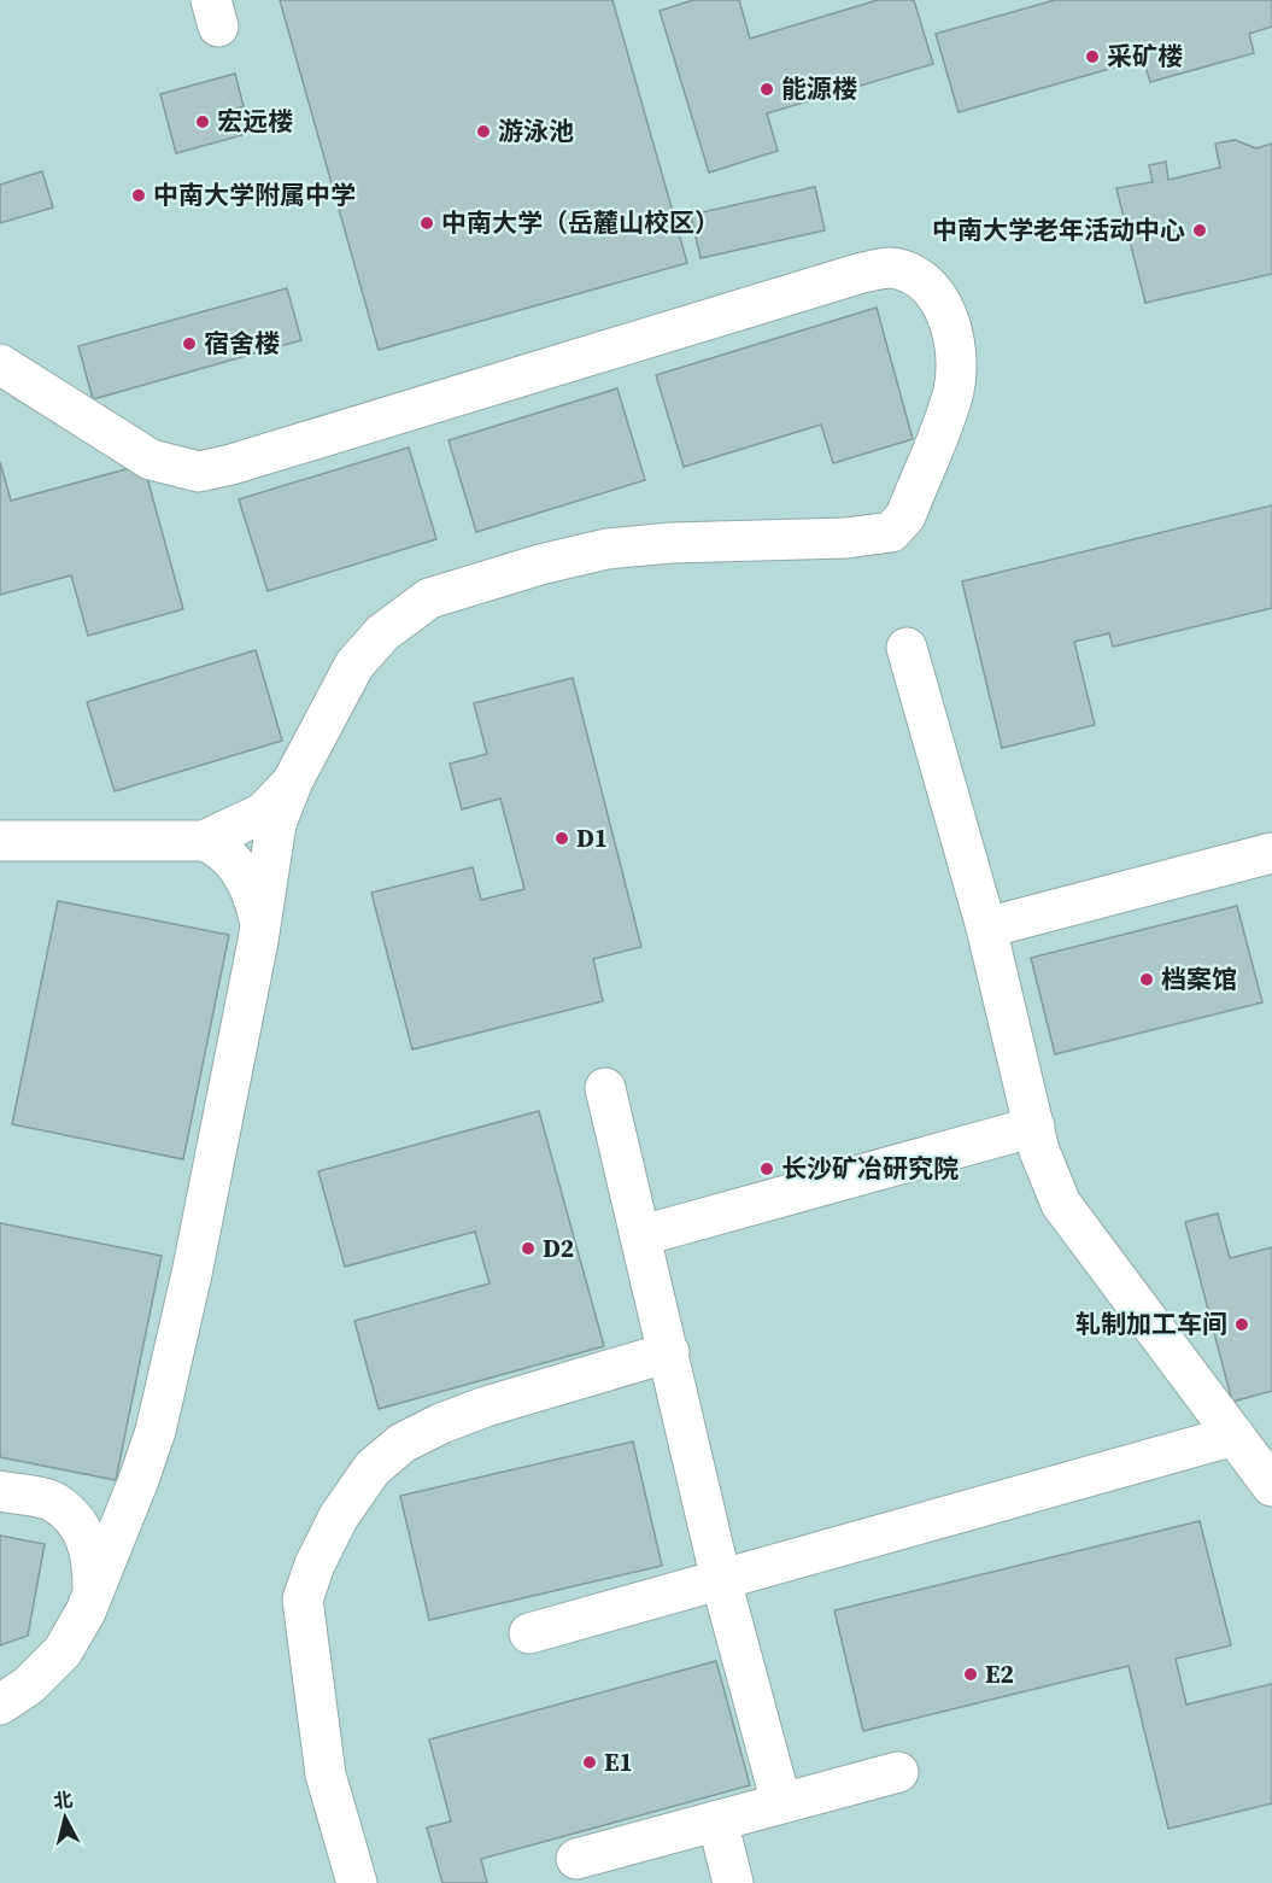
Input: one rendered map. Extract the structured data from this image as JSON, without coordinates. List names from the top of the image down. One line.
{"places":["采矿楼","能源楼","宏远楼","游泳池","中南大学附属中学","中南大学（岳麓山校区）","中南大学老年活动中心","宿舍楼","D1","档案馆","长沙矿冶研究院","D2","轧制加工车间","E2","E1"],"north":"top"}
